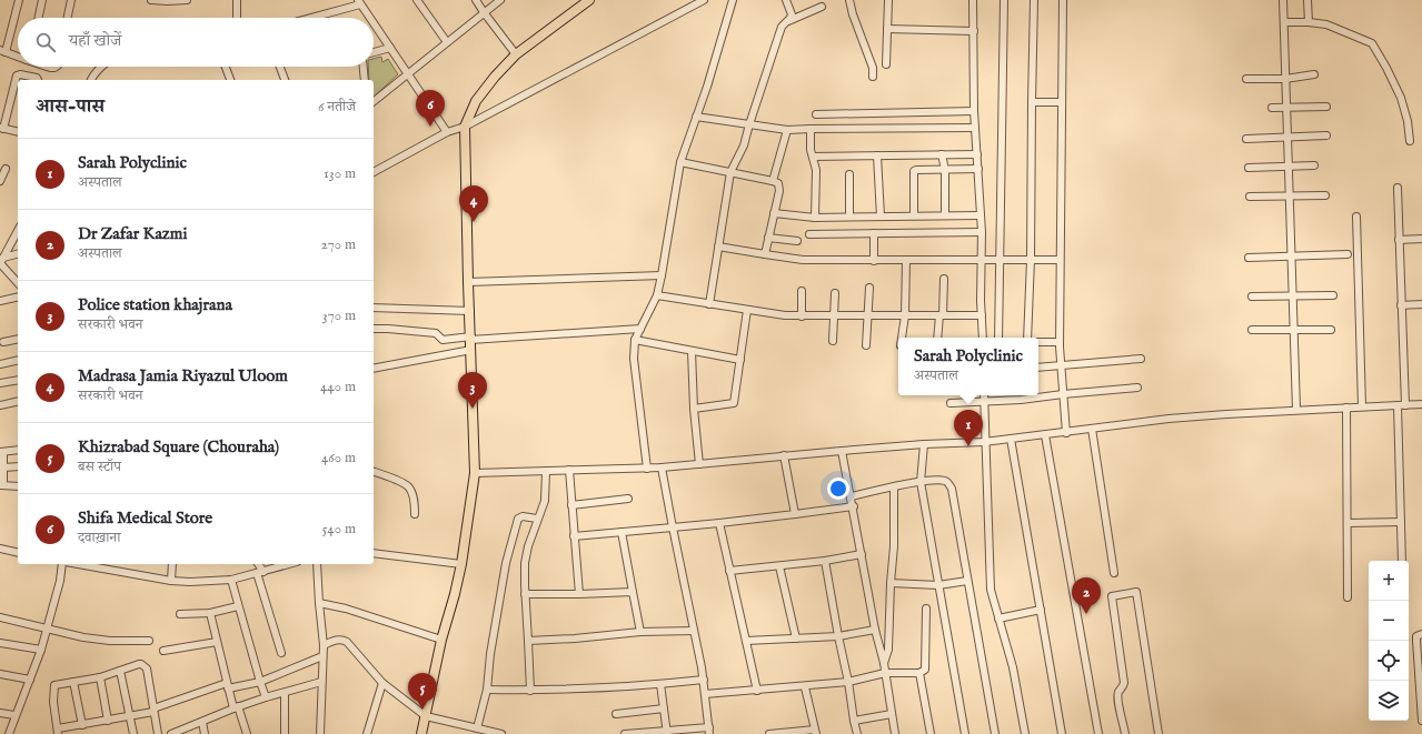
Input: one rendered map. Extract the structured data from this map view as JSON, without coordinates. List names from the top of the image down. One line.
{"page":{"search":"यहाँ खोजें","heading":["आस-पास","6 नतीजे"],"pins":["6","4","3","1","2","5"],"list":[{"mark":"1","name":"Sarah Polyclinic","note":"अस्पताल","value":"130 m"},{"mark":"2","name":"Dr Zafar Kazmi","note":"अस्पताल","value":"270 m"},{"mark":"3","name":"Police station khajrana","note":"सरकारी भवन","value":"370 m"},{"mark":"4","name":"Madrasa Jamia Riyazul Uloom","note":"सरकारी भवन","value":"440 m"},{"mark":"5","name":"Khizrabad Square (Chouraha)","note":"बस स्टॉप","value":"460 m"},{"mark":"6","name":"Shifa Medical Store","note":"दवाख़ाना","value":"540 m"}],"popup":["Sarah Polyclinic","अस्पताल"],"map_buttons":["+","−"]}}
